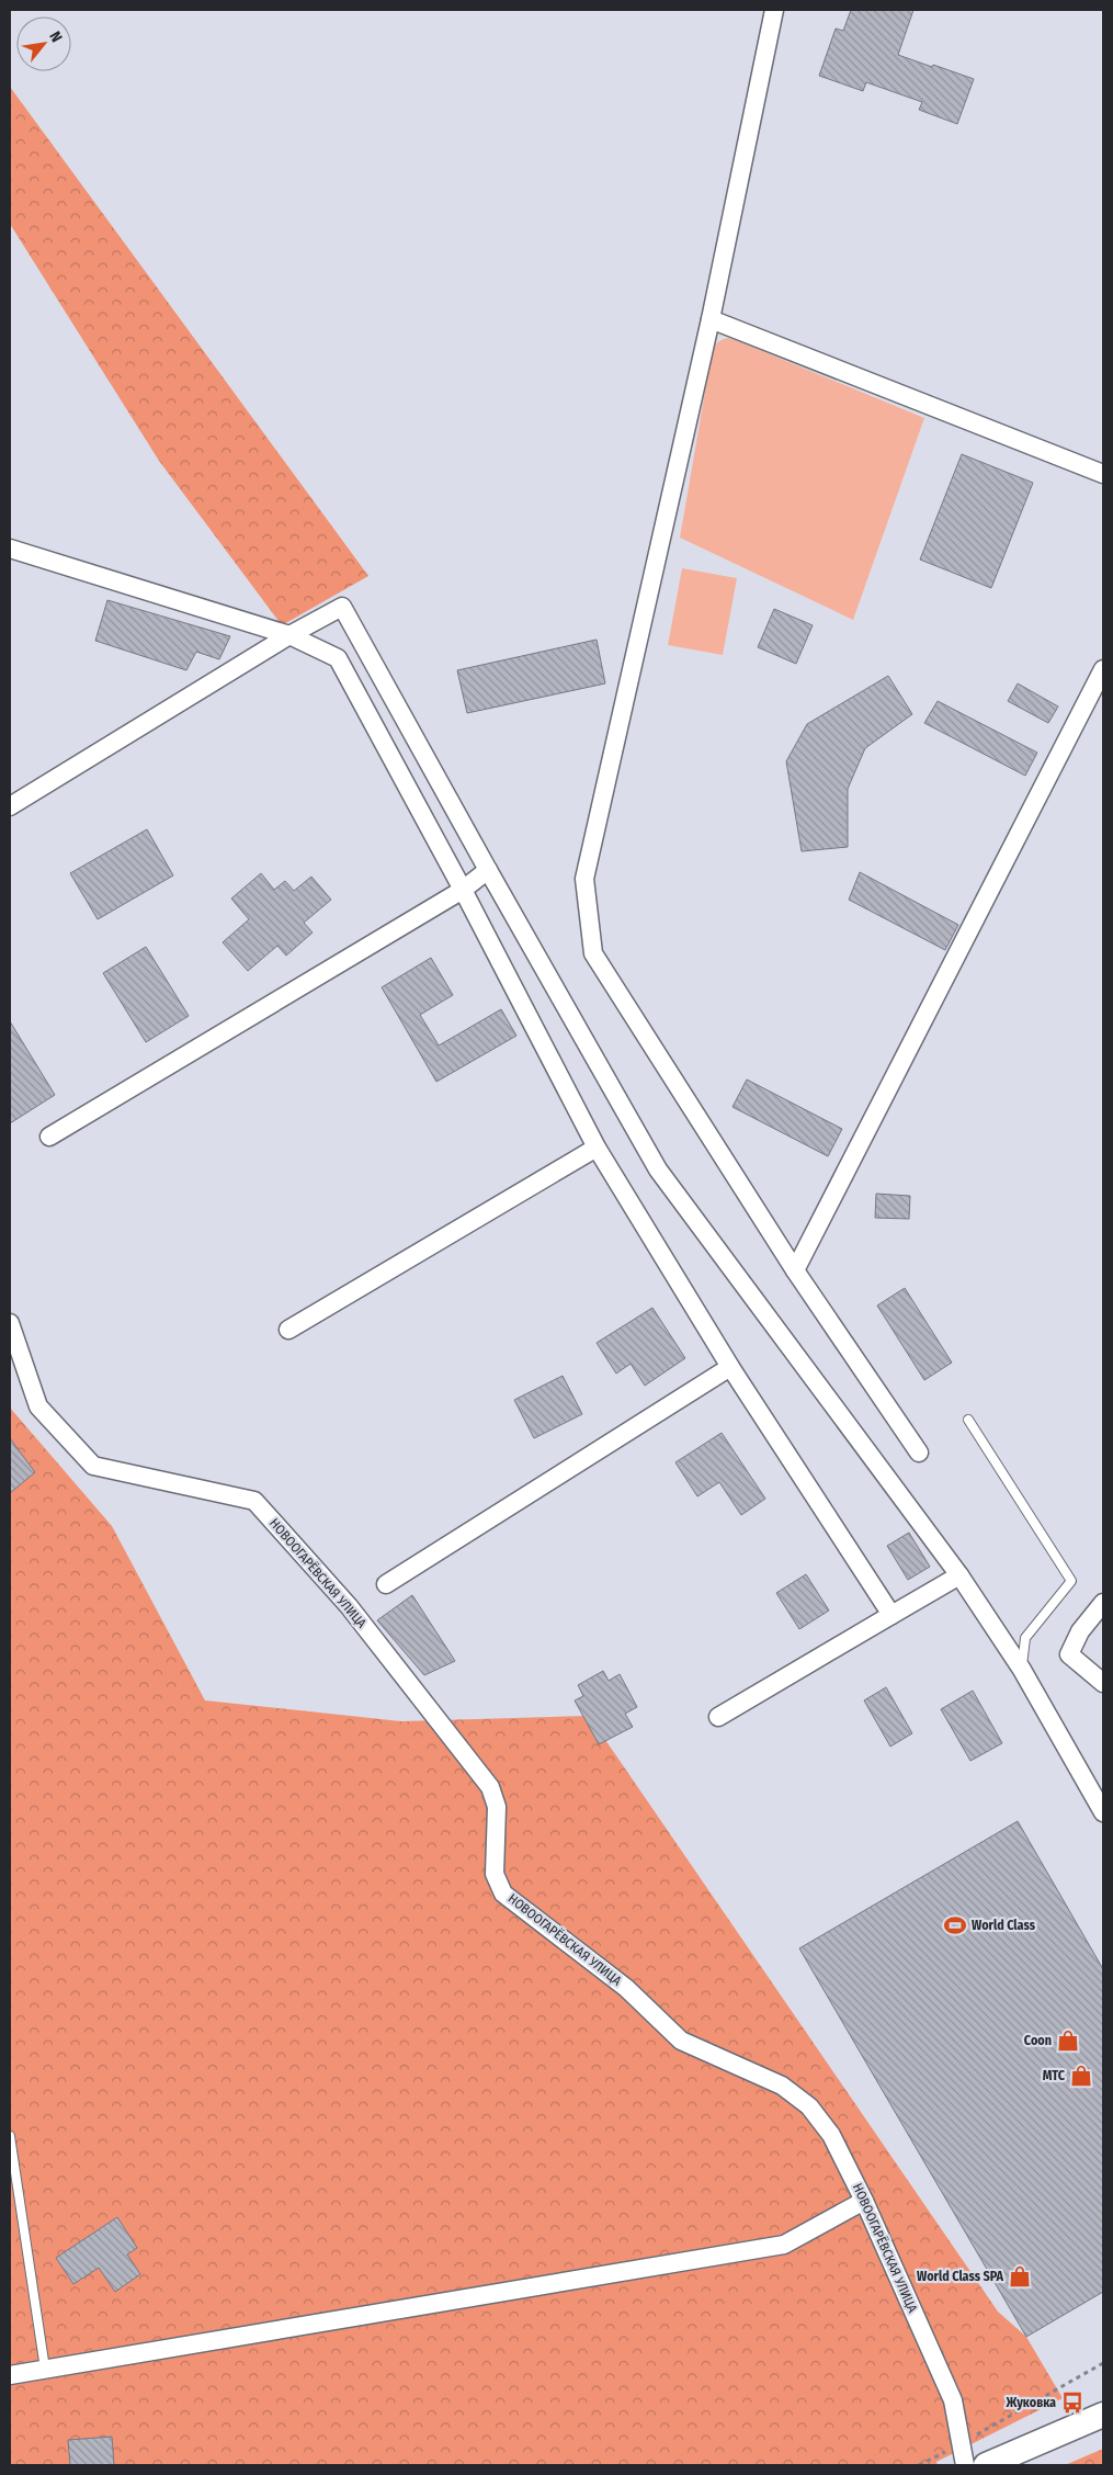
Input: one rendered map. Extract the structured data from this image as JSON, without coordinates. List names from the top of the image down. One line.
{"streets":{"street":["НОВООГАРЁВСКАЯ УЛИЦА"]},"places":{"sports":["World Class"],"shop":["Coon","МТС","World Class SPA"],"bus stop":["Жуковка"]},"north":"top right"}
